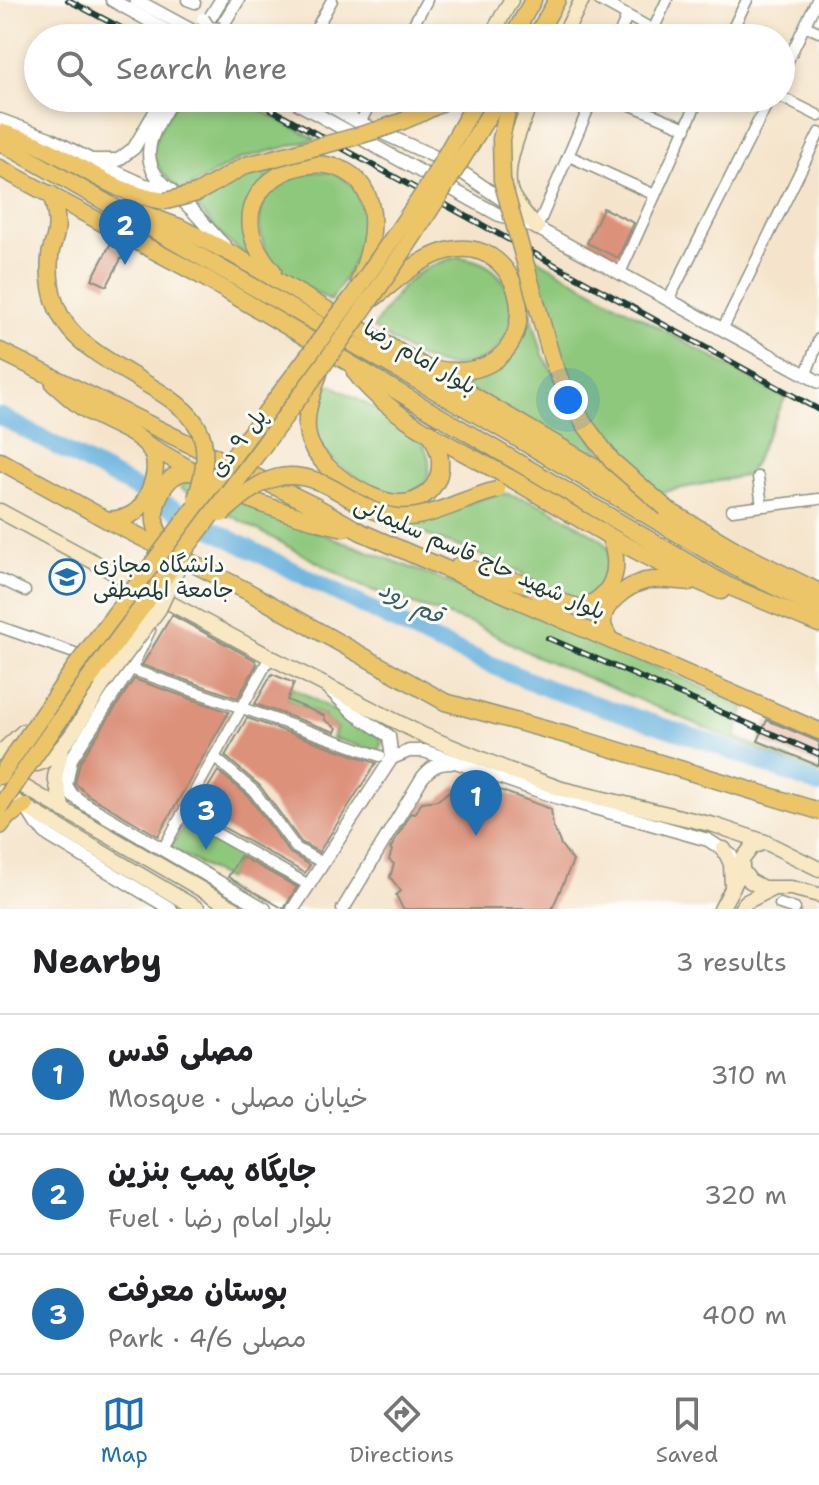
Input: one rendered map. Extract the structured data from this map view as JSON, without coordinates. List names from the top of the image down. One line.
{"streets":{"main road":["بلوار امام رضا","پل ۹ دی","بلوار شهید حاج قاسم سلیمانی"]},"water":["قم رود"],"places":{"school or university":["دانشگاه مجازی جامعة المصطفی"]},"page":{"search":"Search here","pins":["2","1","3"],"heading":["Nearby","3 results"],"list":[{"mark":"1","name":"مصلی قدس","note":"Mosque · خیابان مصلی","value":"310 m"},{"mark":"2","name":"جایگاه پمپ بنزین","note":"Fuel · بلوار امام رضا","value":"320 m"},{"mark":"3","name":"بوستان معرفت","note":"Park · مصلی 4/6","value":"400 m"}],"nav":["Map","Directions","Saved"]}}
